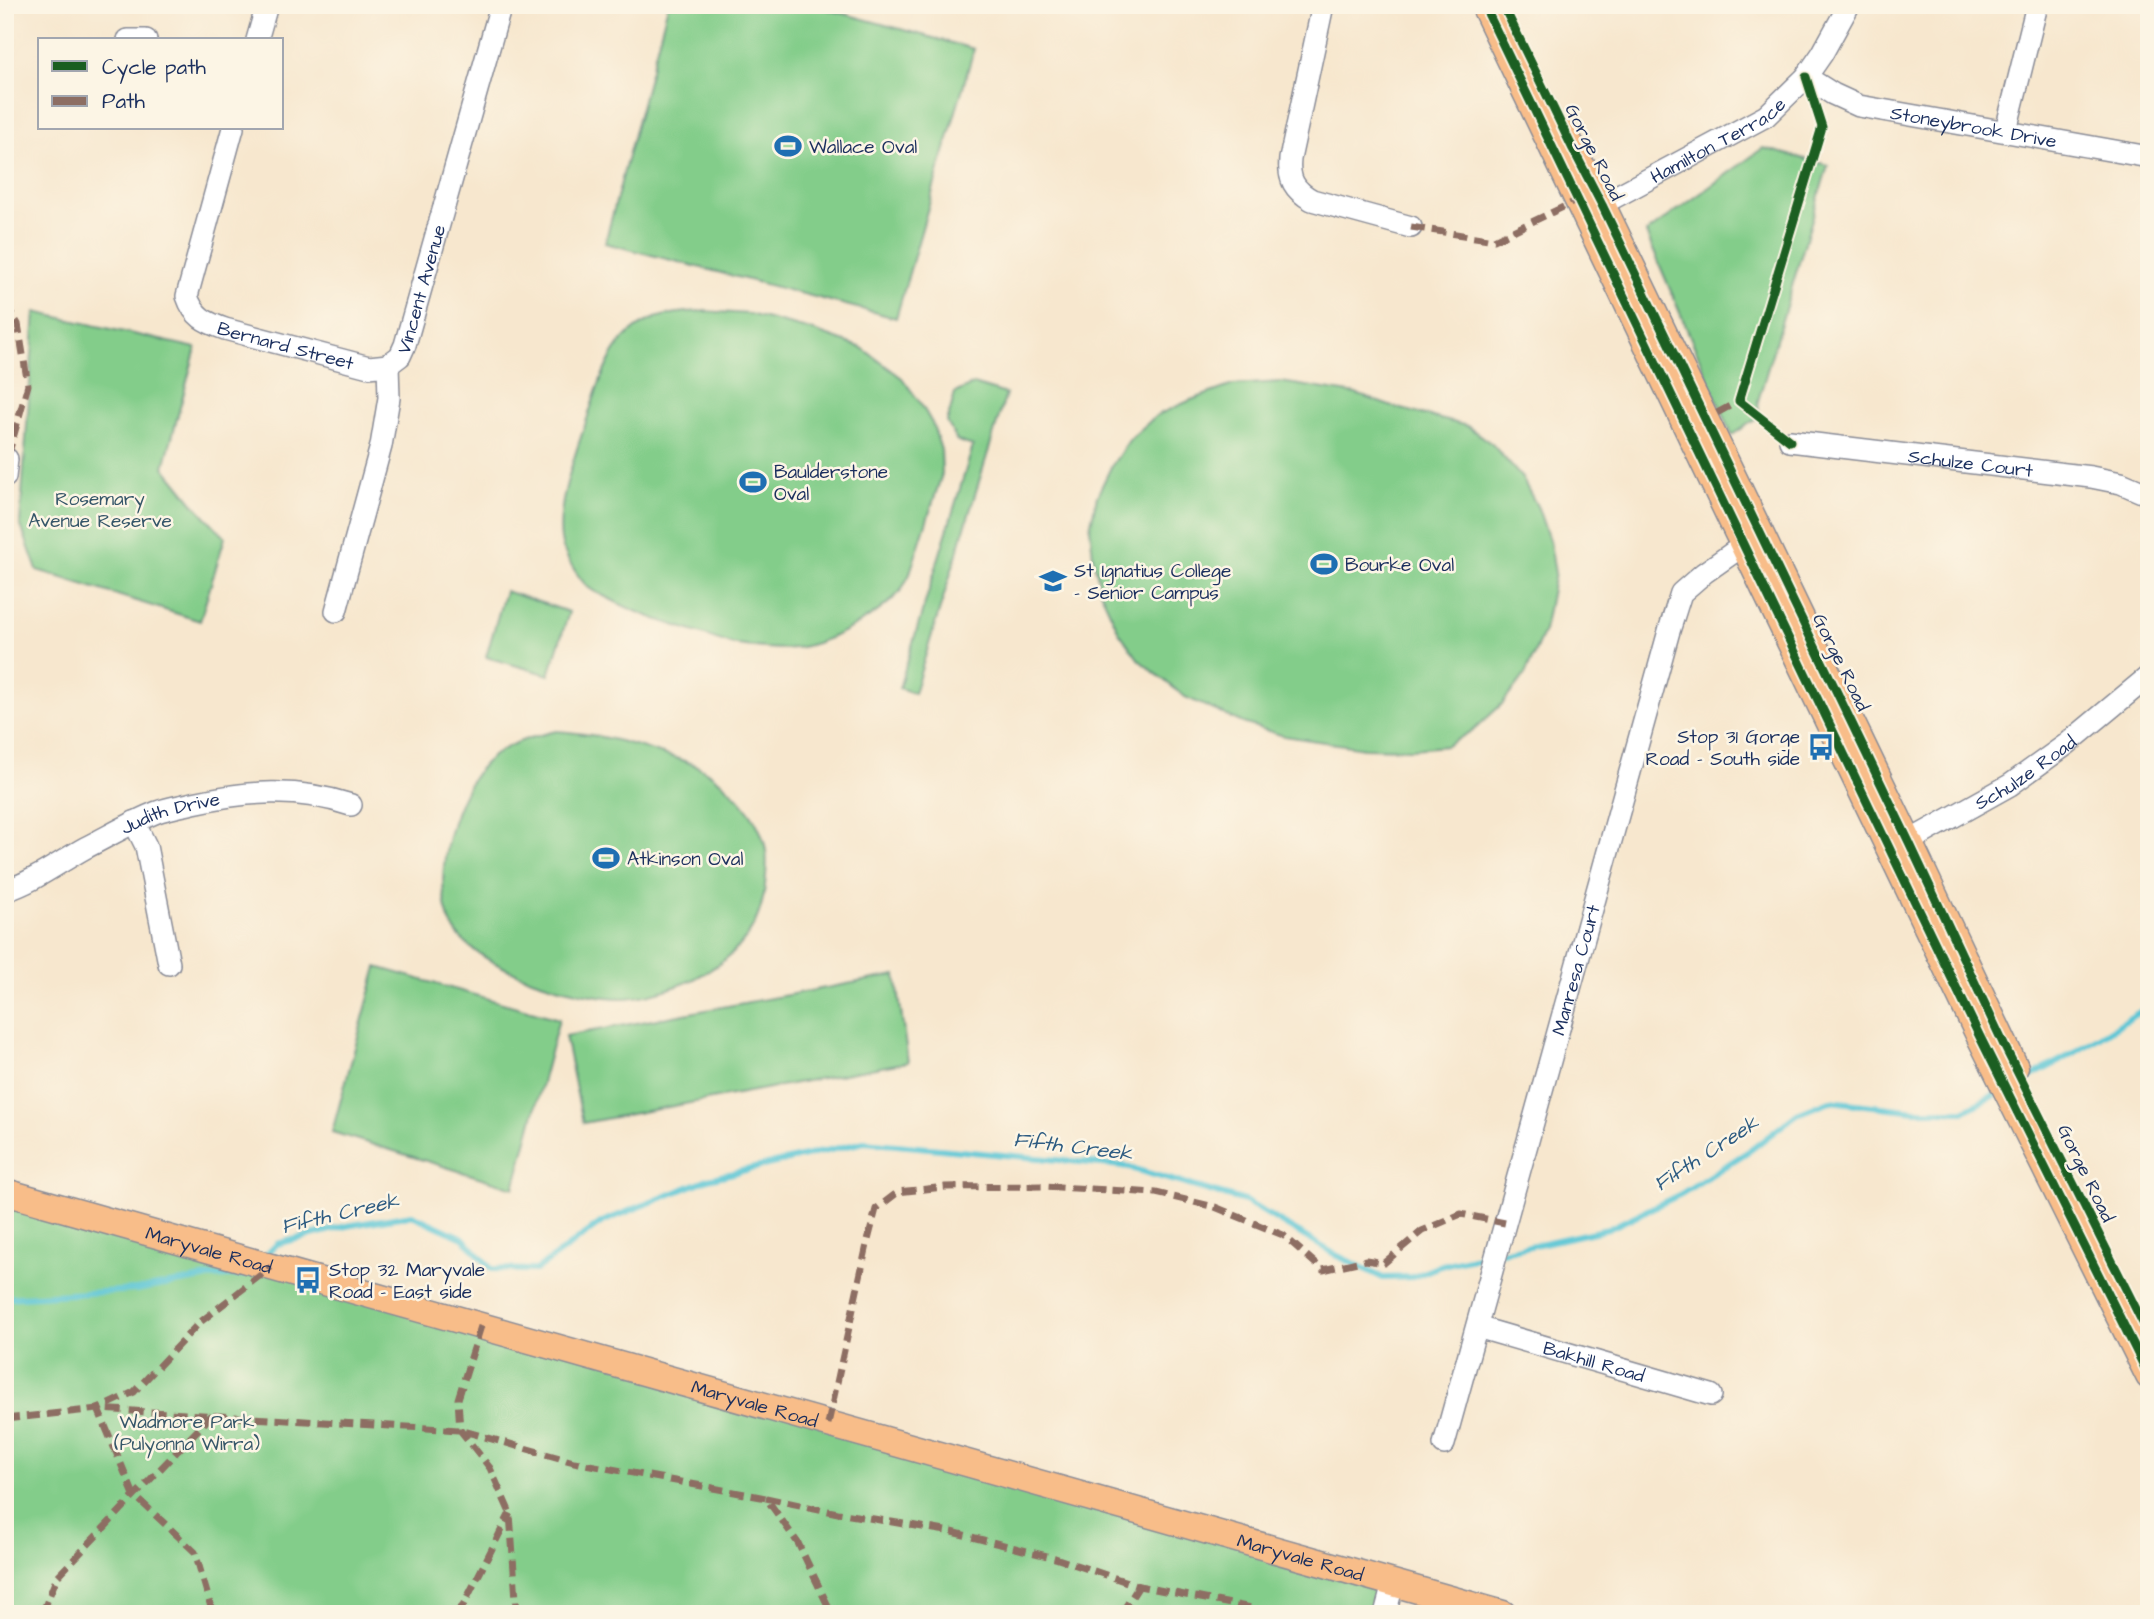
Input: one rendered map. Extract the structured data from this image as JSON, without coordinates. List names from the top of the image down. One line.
{"streets":{"main road":["Gorge Road","Maryvale Road"],"street":["Stoneybrook Drive","Hamilton Terrace","Vincent Avenue","Bernard Street","Schulze Court","Schulze Road","Judith Drive","Manresa Court","Bakhill Road"]},"crossings":[["Stoneybrook Drive","Hamilton Terrace"],["Hamilton Terrace","Gorge Road"],["Gorge Road","Schulze Road"],["Gorge Road","Manresa Court"],["Vincent Avenue","Bernard Street"],["Manresa Court","Bakhill Road"]],"water":["Fifth Creek"],"parks":["Rosemary Avenue Reserve","Wadmore Park (Pulyonna Wirra)"],"places":{"sports":["Wallace Oval","Baulderstone Oval","Bourke Oval","Atkinson Oval"],"school or university":["St Ignatius College - Senior Campus"],"bus stop":["Stop 31 Gorge Road - South side","Stop 32 Maryvale Road - East side"]},"legend":["Cycle path","Path"]}
